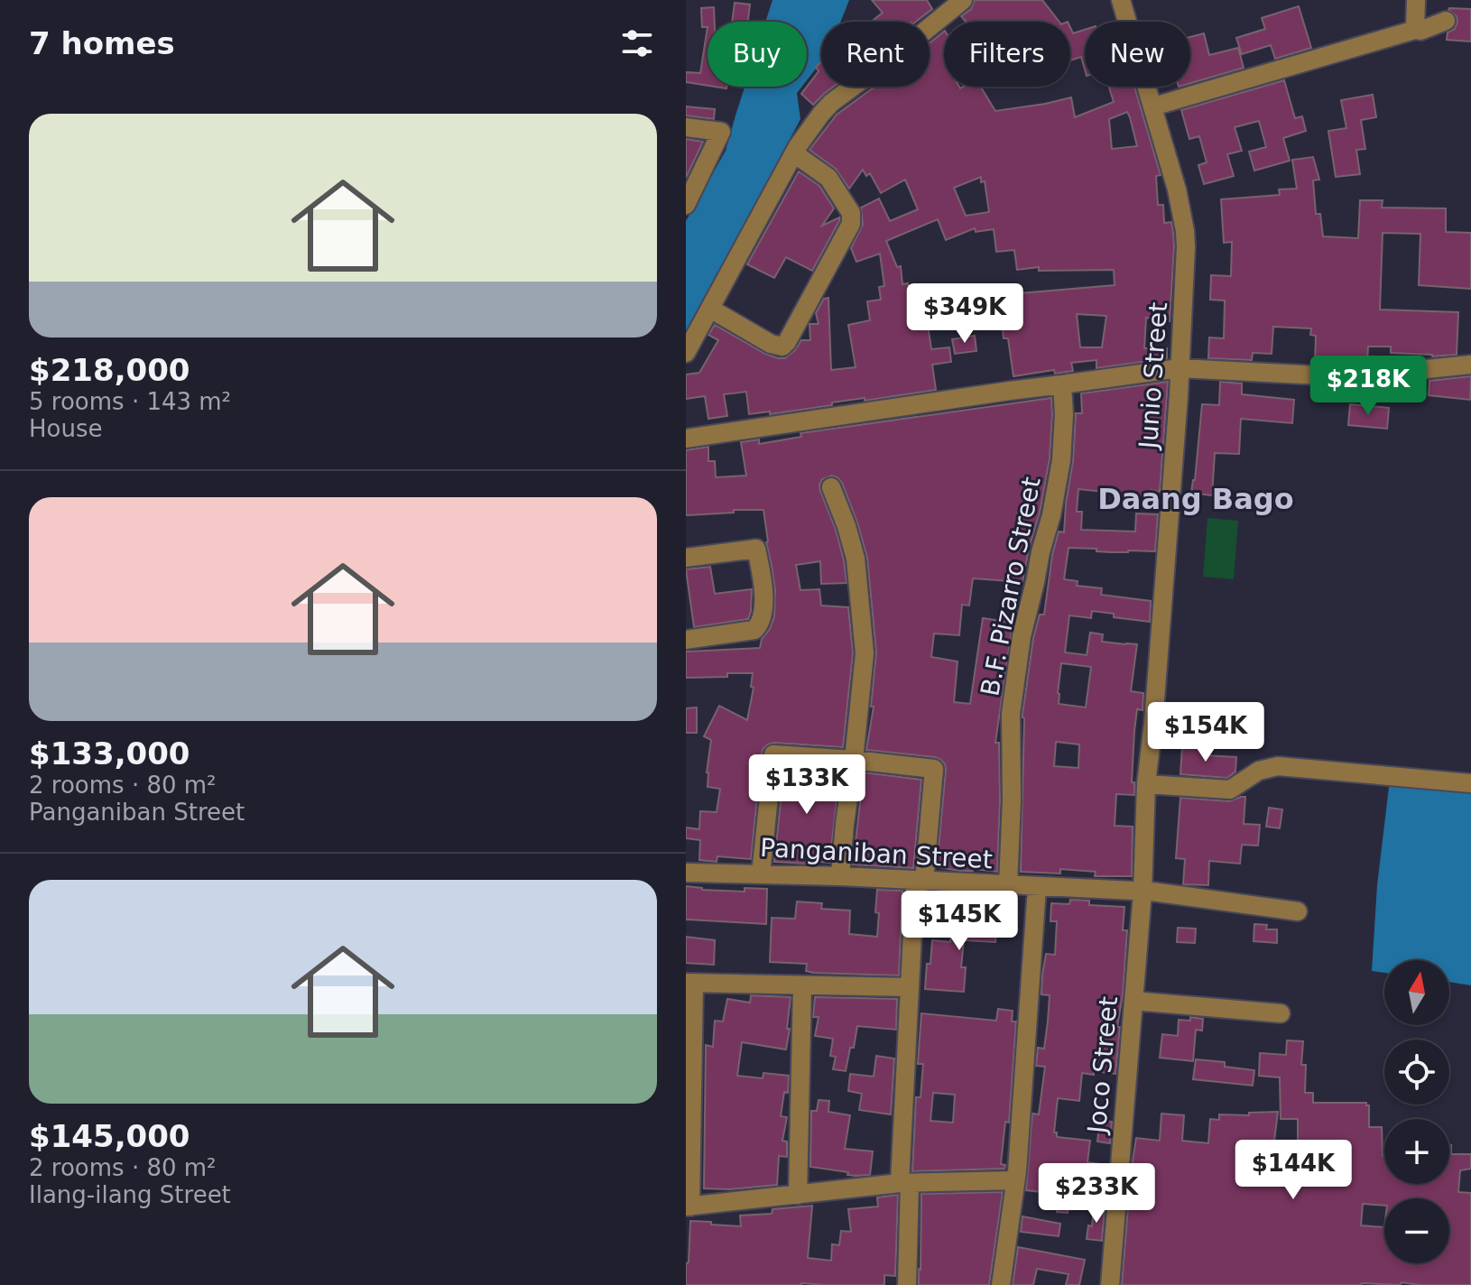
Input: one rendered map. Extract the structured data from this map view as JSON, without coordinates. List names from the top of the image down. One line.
{"streets":{"street":["Junio Street","B.F. Pizarro Street","Panganiban Street","Joco Street"]},"crossings":[["Junio Street","Panganiban Street"],["Junio Street","Joco Street"],["B.F. Pizarro Street","Panganiban Street"],["Panganiban Street","Joco Street"]],"districts":["Daang Bago"],"north":"top","page":{"heading":"7 homes","chip":["Buy","Rent","Filters","New"],"list":[{"name":"$218,000","note":"5 rooms · 143 m² · House"},{"name":"$133,000","note":"2 rooms · 80 m² · Panganiban Street"},{"name":"$145,000","note":"2 rooms · 80 m² · Ilang-ilang Street"}],"price":["$349K","$218K","$154K","$133K","$145K","$144K","$233K"],"map_buttons":["+","−"]}}
